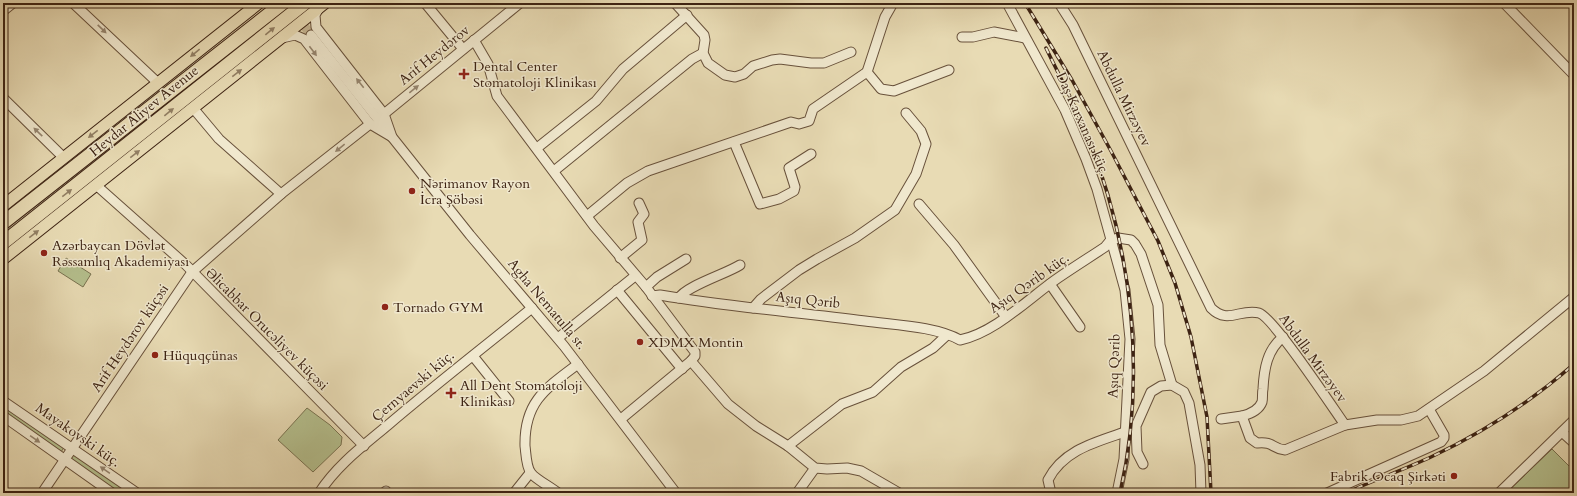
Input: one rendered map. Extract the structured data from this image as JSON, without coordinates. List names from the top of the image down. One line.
{"streets":{"highway":["Heydar Aliyev Avenue"],"street":["Arif Heydərov","Abdulla Mirzəyev","Daş Karxanası küç.","Aşıq Qərib küç.","Aşıq Qərib","Agha Nematulla st.","Əlicabbar Orucəliyev küçəsi","Arif Heydərov küçəsi","Çernyaevski küç.","Mayakovski küç."]},"crossings":[["Arif Heydərov","Agha Nematulla st."],["Daş Karxanası küç.","Aşıq Qərib küç."],["Daş Karxanası küç.","Aşıq Qərib"],["Aşıq Qərib küç.","Aşıq Qərib"],["Agha Nematulla st.","Arif Heydərov küçəsi"],["Agha Nematulla st.","Çernyaevski küç."],["Əlicabbar Orucəliyev küçəsi","Arif Heydərov küçəsi"],["Əlicabbar Orucəliyev küçəsi","Çernyaevski küç."],["Arif Heydərov küçəsi","Mayakovski küç."]],"one_way":["Arif Heydərov"],"places":{"health":["Dental Center Stomatoloji Klinikası","All Dent Stomatoloji Klinikası"],"other":["Nərimanov Rayon İcra Şöbəsi","Azərbaycan Dövlət Rəssamlıq Akademiyası","Tornado GYM","XDMX Montin","Hüquqçünas","Fabrik Ocaq Şirkəti"]}}
